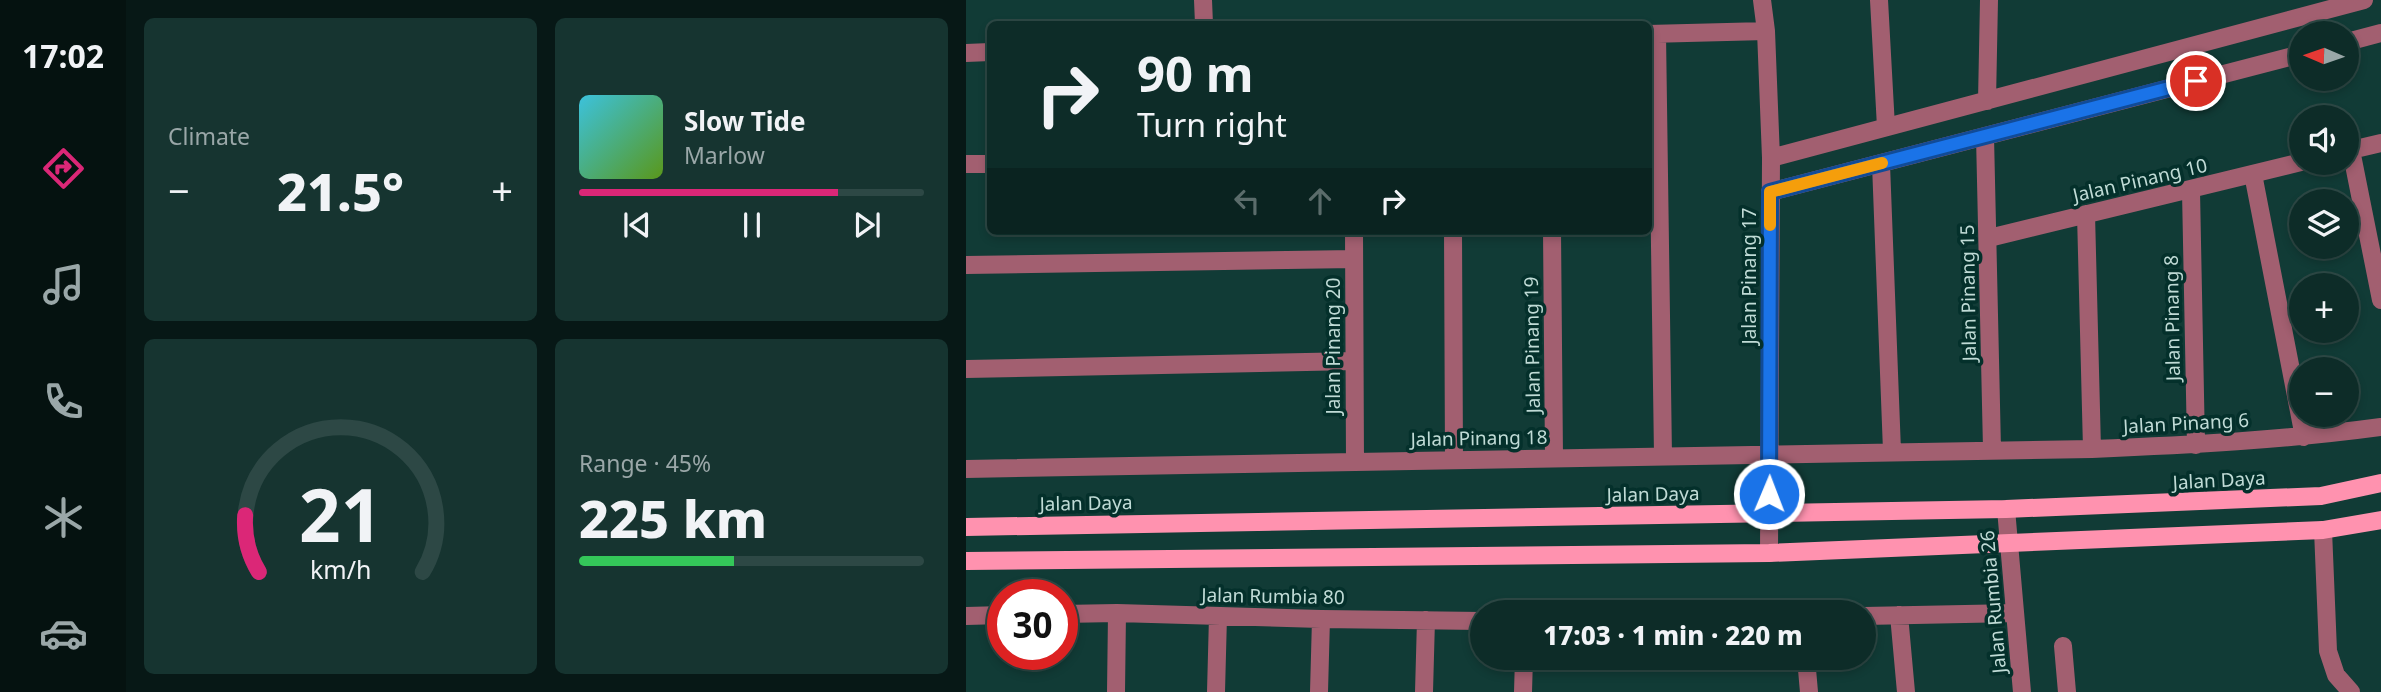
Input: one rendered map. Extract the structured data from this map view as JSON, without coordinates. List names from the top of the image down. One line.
{"streets":{"main road":["Jalan Daya"],"street":["Jalan Pinang 10","Jalan Pinang 17","Jalan Pinang 15","Jalan Pinang 8","Jalan Pinang 19","Jalan Pinang 20","Jalan Pinang 6","Jalan Pinang 18","Jalan Rumbia 80","Jalan Rumbia 26"]},"crossings":[["Jalan Pinang 10","Jalan Pinang 15"],["Jalan Pinang 10","Jalan Pinang 8"],["Jalan Pinang 17","Jalan Pinang 18"],["Jalan Pinang 17","Jalan Daya"],["Jalan Pinang 15","Jalan Pinang 6"],["Jalan Pinang 15","Jalan Pinang 18"],["Jalan Pinang 8","Jalan Pinang 6"],["Jalan Pinang 19","Jalan Pinang 18"],["Jalan Pinang 20","Jalan Pinang 18"],["Jalan Pinang 6","Jalan Pinang 18"],["Jalan Daya","Jalan Rumbia 26"]],"north":"left","page":{"tabs":"17:02","tile":["Climate",["Range · 45%","225 km"]],"map_buttons":["+","−"],"turn":["90 m","Turn right"],"song":["Slow Tide","Marlow"],"heat":["−","21.5°","+"],"limit":"30","trip":"17:03 · 1 min · 220 m","gauge":["21","km/h"]}}
